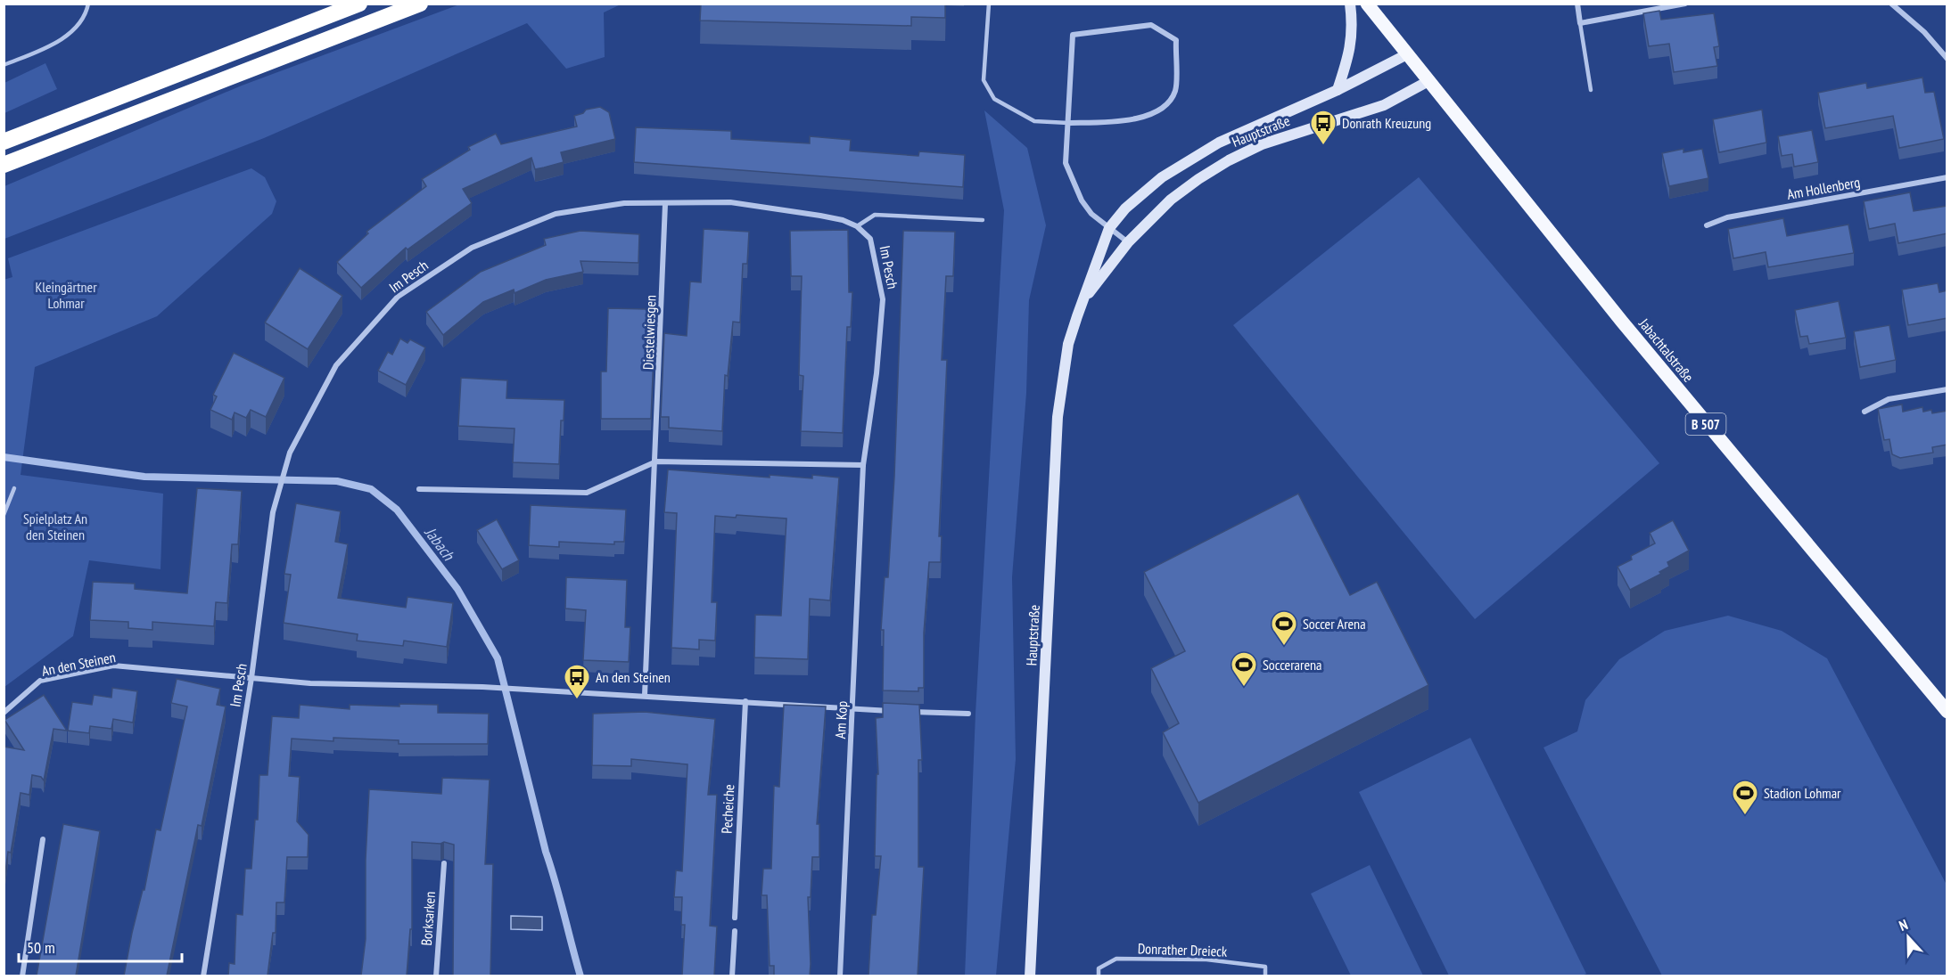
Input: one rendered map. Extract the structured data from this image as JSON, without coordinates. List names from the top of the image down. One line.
{"streets":{"main road":["Hauptstraße","Jabachtalstraße","B 507"],"street":["Am Hollenberg","Im Pesch","Diestelwiesgen","An den Steinen","Am Kop","Pecheiche","Borksarken"],"lane":["Donrather Dreieck"]},"crossings":[["Hauptstraße","Jabachtalstraße"],["Im Pesch","Diestelwiesgen"],["Im Pesch","An den Steinen"],["Im Pesch","Am Kop"],["Diestelwiesgen","An den Steinen"],["An den Steinen","Am Kop"],["An den Steinen","Pecheiche"]],"water":["Jabach"],"parks":["Kleingärtner Lohmar","Spielplatz An den Steinen"],"places":{"bus stop":["Donrath Kreuzung","An den Steinen"],"sports":["Soccer Arena","Soccerarena","Stadion Lohmar"]},"scale_bar":"50 m","north":"top"}
